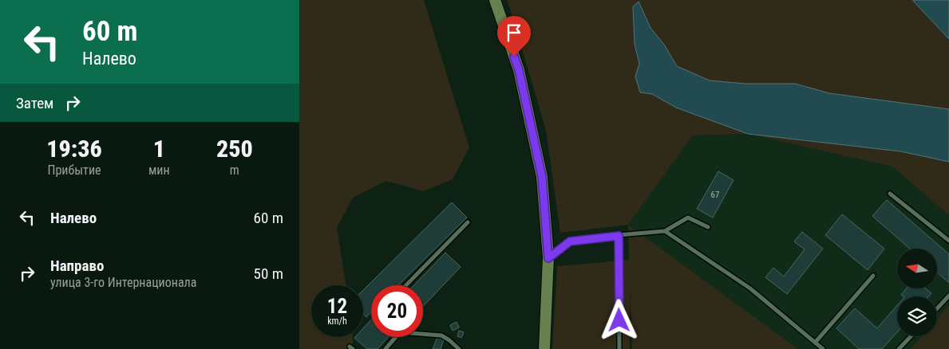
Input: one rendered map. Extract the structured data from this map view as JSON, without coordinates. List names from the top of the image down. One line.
{"house_numbers":["67"],"north":"left","page":{"turn":["60 m","Налево"],"then":"Затем","eta":["19:36","Прибытие","1","мин","250","m"],"list":[{"name":"Налево","value":"60 m"},{"name":"Направо","note":"улица 3-го Интернационала","value":"50 m"}],"speed":"12 km/h","limit":"20"}}
